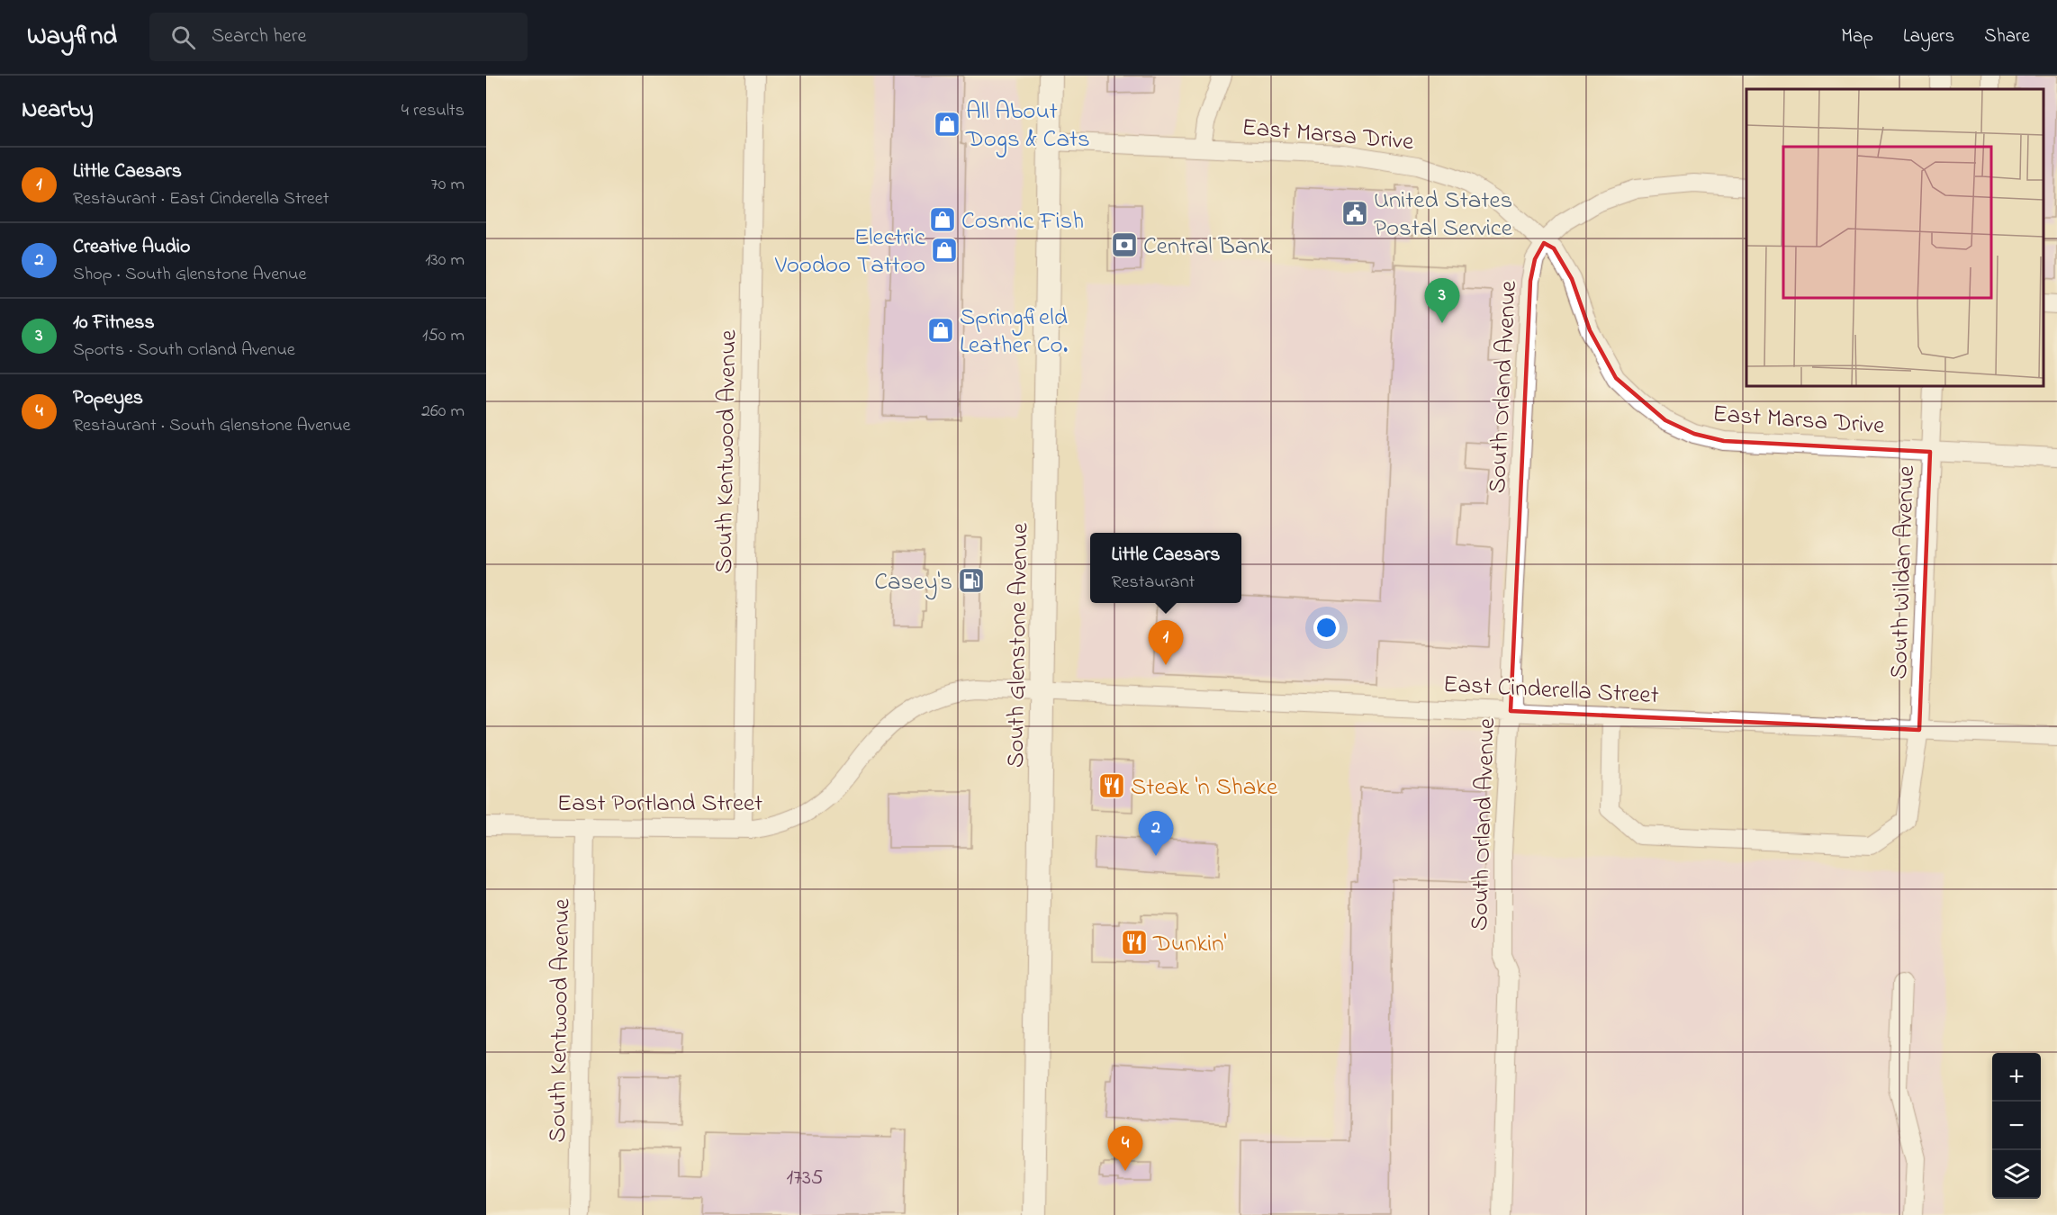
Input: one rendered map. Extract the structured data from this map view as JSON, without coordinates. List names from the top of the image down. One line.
{"streets":{"main road":["South Glenstone Avenue"],"street":["East Marsa Drive","South Orland Avenue","South Kentwood Avenue","South Wildan Avenue","East Cinderella Street","East Portland Street"]},"crossings":[["East Marsa Drive","South Orland Avenue"],["East Marsa Drive","South Wildan Avenue"],["East Marsa Drive","South Glenstone Avenue"],["South Orland Avenue","East Cinderella Street"],["South Kentwood Avenue","East Portland Street"],["South Wildan Avenue","East Cinderella Street"],["South Glenstone Avenue","East Cinderella Street"],["South Glenstone Avenue","East Portland Street"],["East Cinderella Street","East Portland Street"]],"places":{"shop":["All About Dogs & Cats","Cosmic Fish","Electric Voodoo Tattoo","Springfield Leather Co."],"public building":["United States Postal Service"],"bank":["Central Bank"],"fuel station":["Casey's"],"restaurant":["Steak 'n Shake","Dunkin'"]},"house_numbers":["1735"],"page":{"header":"Wayfind","search":"Search here","nav":["Map","Layers","Share"],"heading":["Nearby","4 results"],"list":[{"mark":"1","name":"Little Caesars","note":"Restaurant · East Cinderella Street","value":"70 m"},{"mark":"2","name":"Creative Audio","note":"Shop · South Glenstone Avenue","value":"130 m"},{"mark":"3","name":"10 Fitness","note":"Sports · South Orland Avenue","value":"150 m"},{"mark":"4","name":"Popeyes","note":"Restaurant · South Glenstone Avenue","value":"260 m"}],"pins":["3","1","2","4"],"popup":["Little Caesars","Restaurant"],"map_buttons":["+","−"]}}
